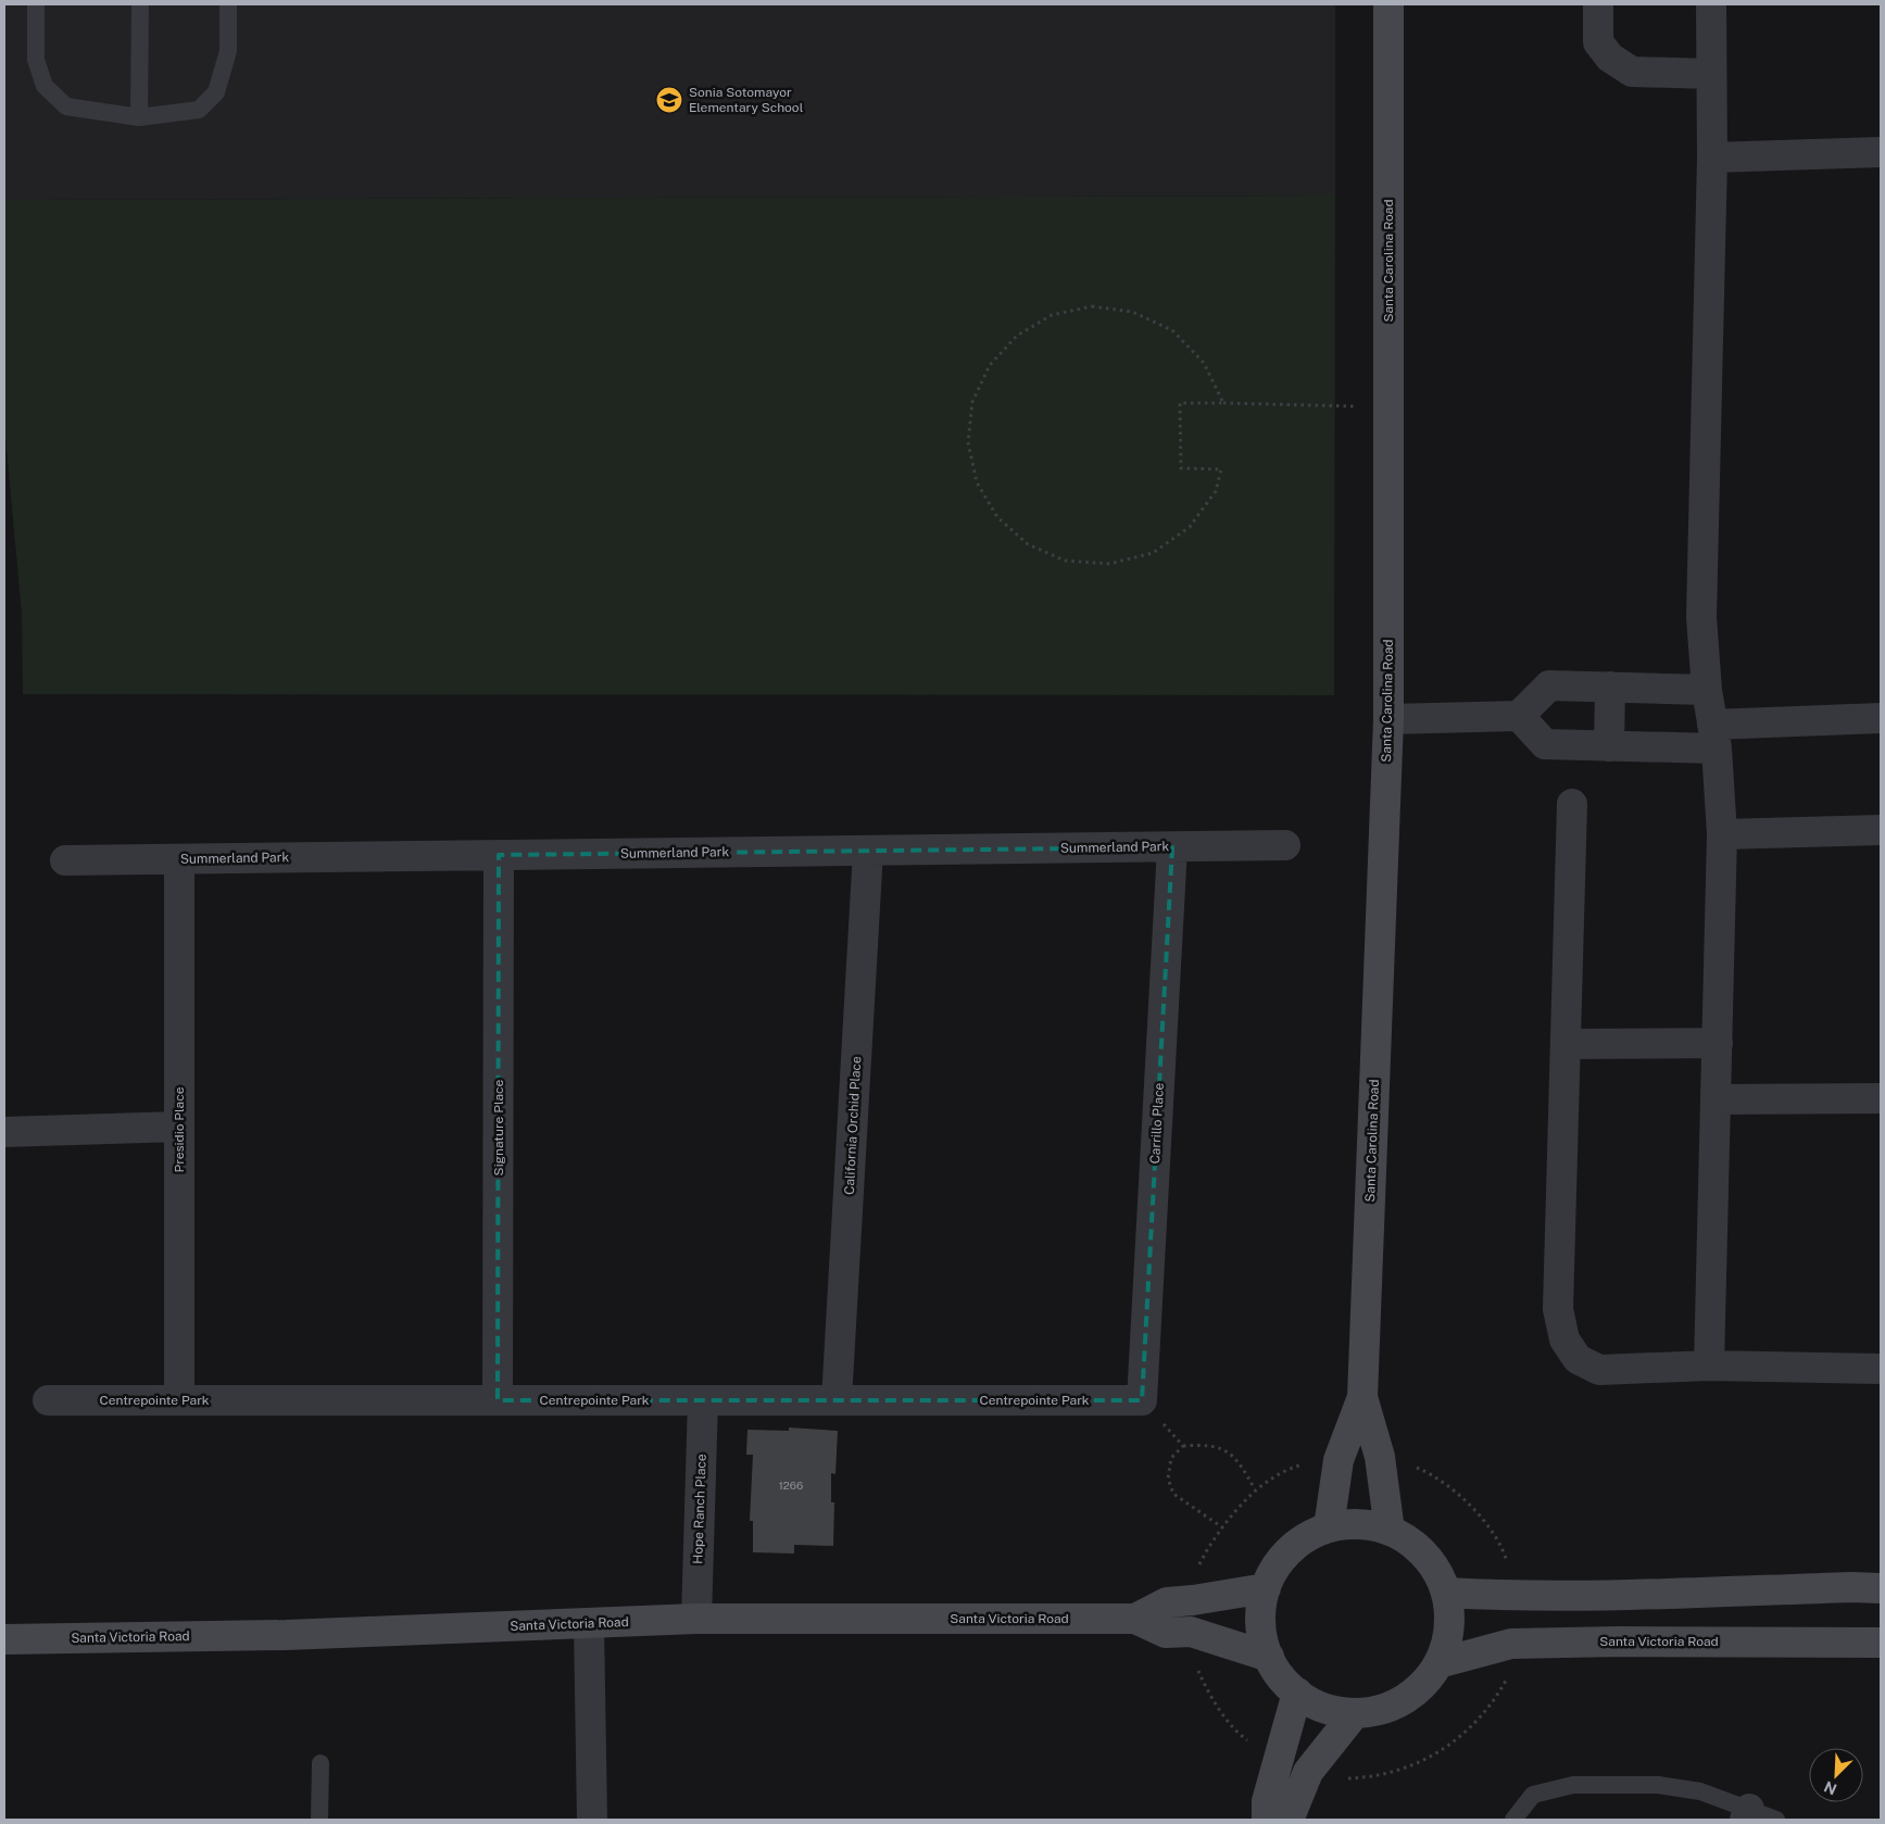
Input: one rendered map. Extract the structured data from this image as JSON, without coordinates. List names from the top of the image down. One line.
{"streets":{"street":["Santa Carolina Road","Summerland Park","Carrillo Place","California Orchid Place","Signature Place","Presidio Place","Centrepointe Park","Hope Ranch Place","Santa Victoria Road"]},"crossings":[["Santa Carolina Road","Santa Victoria Road"],["Summerland Park","Carrillo Place"],["Summerland Park","California Orchid Place"],["Summerland Park","Signature Place"],["Summerland Park","Presidio Place"],["Carrillo Place","Centrepointe Park"],["California Orchid Place","Centrepointe Park"],["Signature Place","Centrepointe Park"],["Presidio Place","Centrepointe Park"],["Centrepointe Park","Hope Ranch Place"],["Hope Ranch Place","Santa Victoria Road"]],"places":{"school or university":["Sonia Sotomayor Elementary School"]},"house_numbers":["1266"],"north":"bottom left"}
